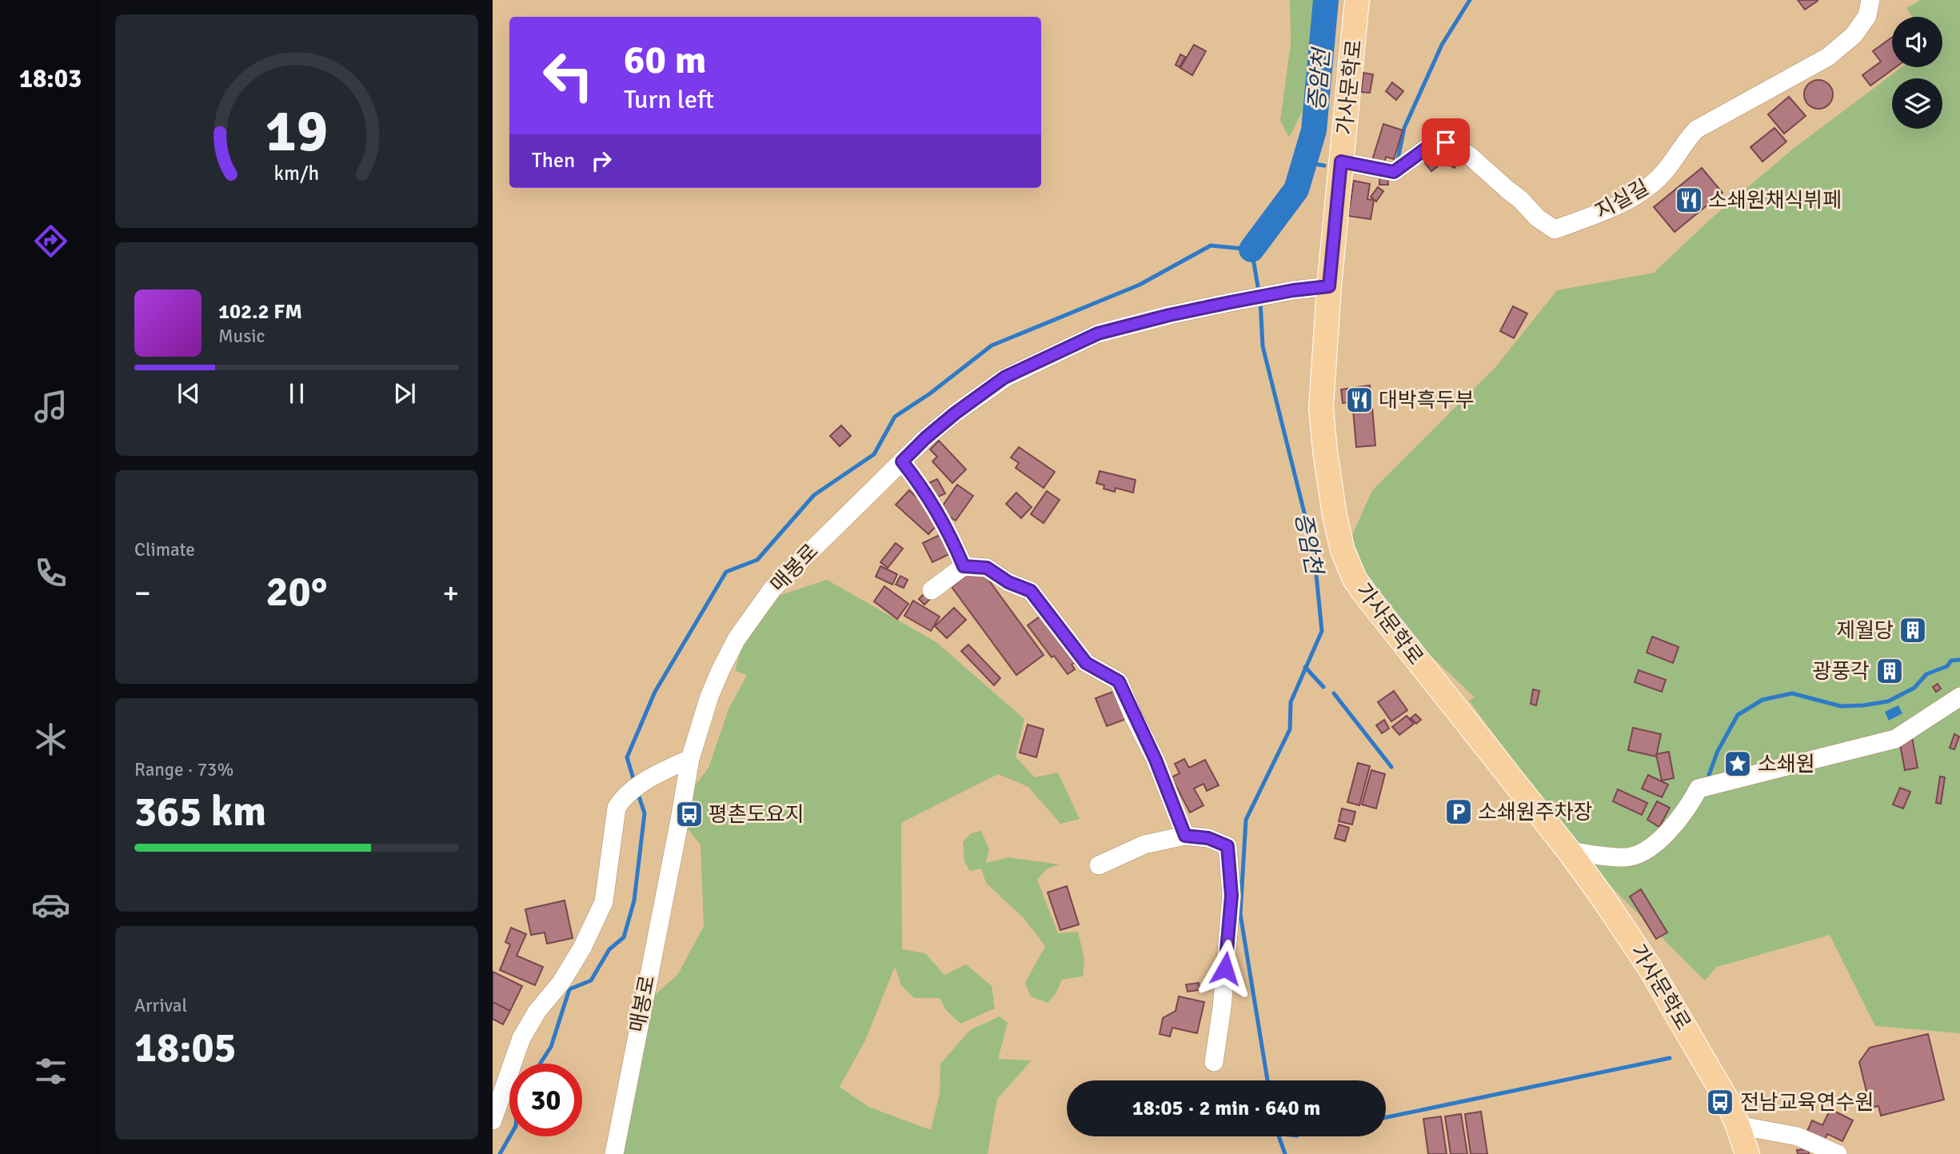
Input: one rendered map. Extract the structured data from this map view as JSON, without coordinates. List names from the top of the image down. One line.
{"streets":{"main road":["가사문학로"],"street":["지실길","매봉로"]},"crossings":[["가사문학로","지실길"],["가사문학로","매봉로"]],"water":["증암천"],"places":{"restaurant":["소쇄원채식뷔페","대박흑두부"],"building":["제월당","광풍각"],"place":["소쇄원"],"parking":["소쇄원주차장"],"bus stop":["평촌도요지","전남교육연수원"]},"page":{"tabs":"18:03","turn":["60 m","Turn left"],"then":"Then","song":["102.2 FM","Music"],"tile":["Climate",["Range · 73%","365 km"],["Arrival","18:05"]],"heat":["−","20°","+"],"limit":"30","trip":"18:05 · 2 min · 640 m","gauge":["19","km/h"]}}
